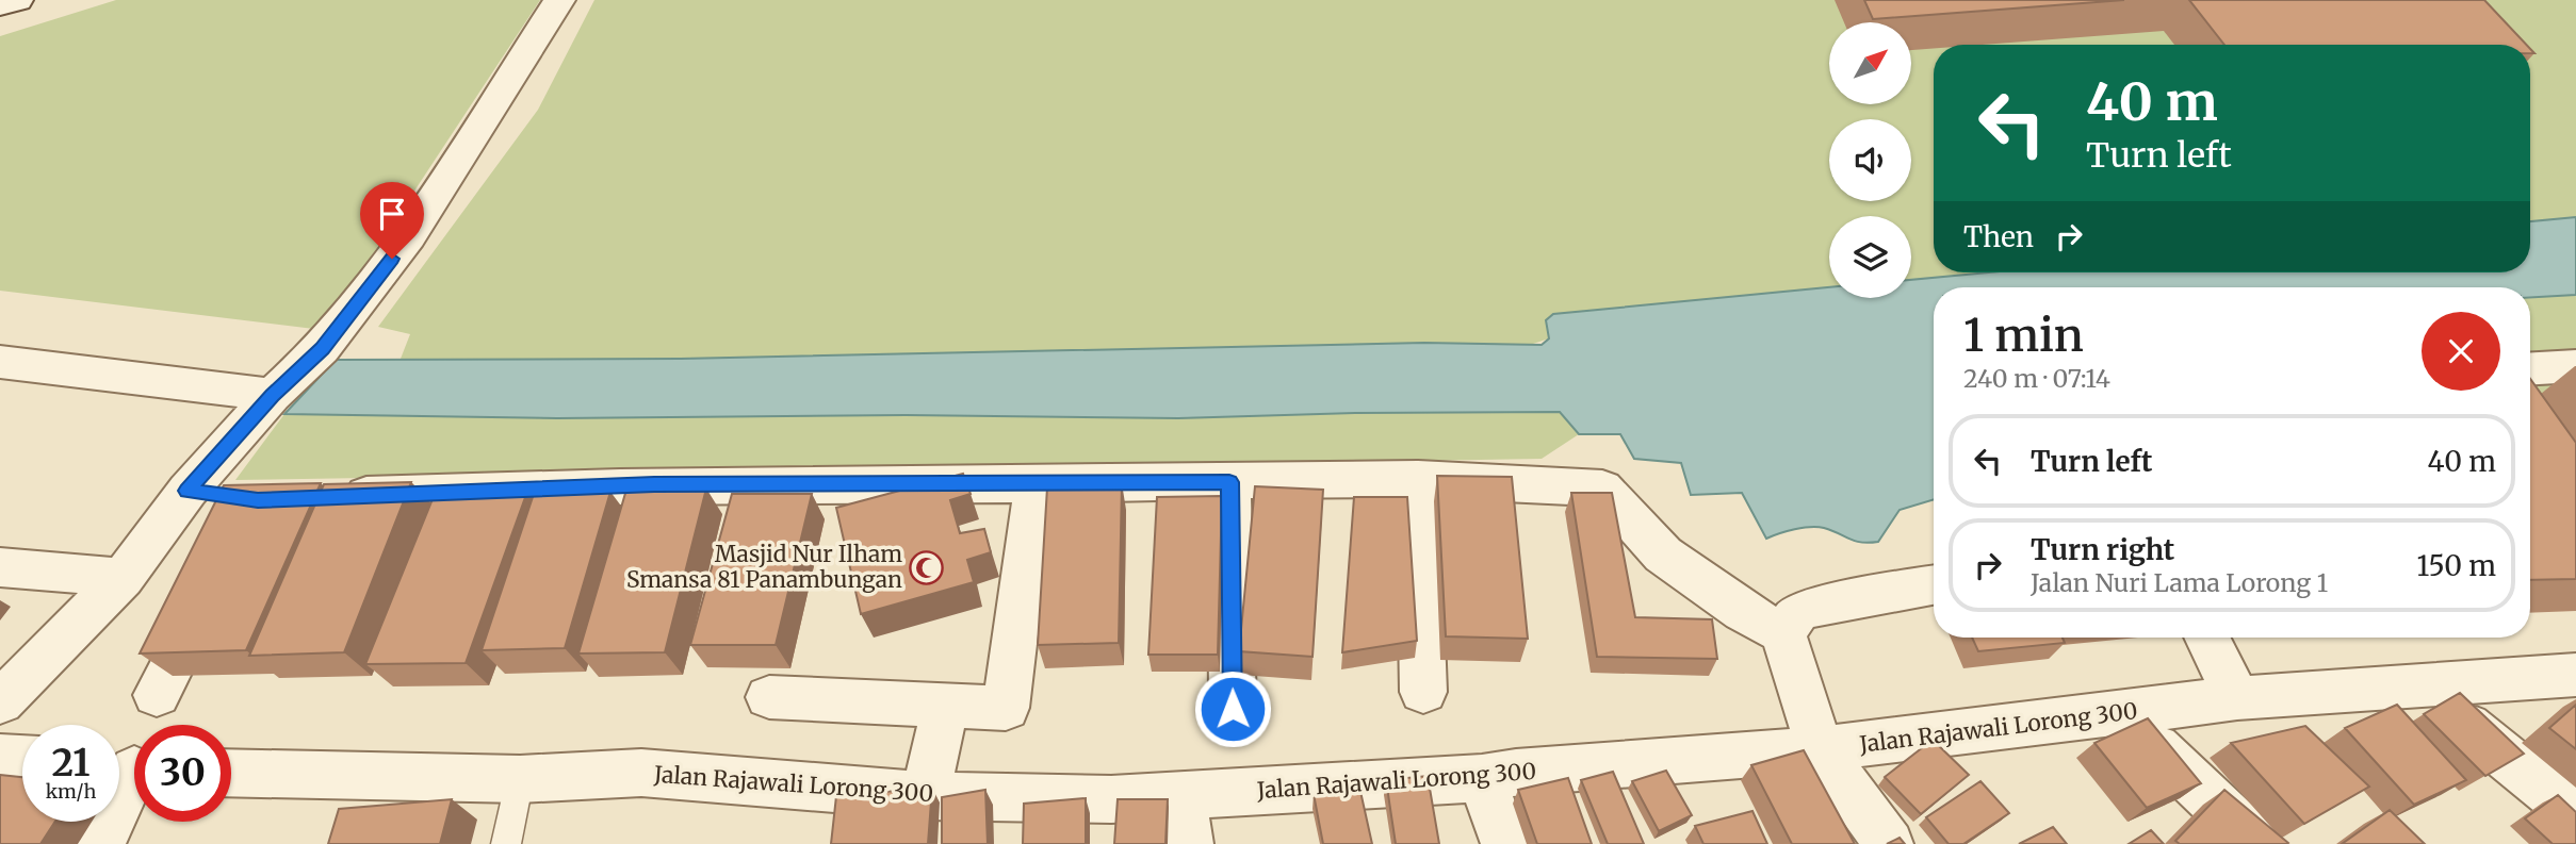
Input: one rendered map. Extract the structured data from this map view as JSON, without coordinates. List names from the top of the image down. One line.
{"streets":{"street":["Jalan Rajawali Lorong 300"]},"places":{"mosque":["Masjid Nur Ilham Smansa 81 Panambungan"]},"north":"top right","page":{"turn":["40 m","Turn left"],"then":"Then","heading":["1 min","240 m · 07:14"],"list":[{"name":"Turn left","value":"40 m"},{"name":"Turn right","note":"Jalan Nuri Lama Lorong 1","value":"150 m"}],"speed":"21 km/h","limit":"30"}}
